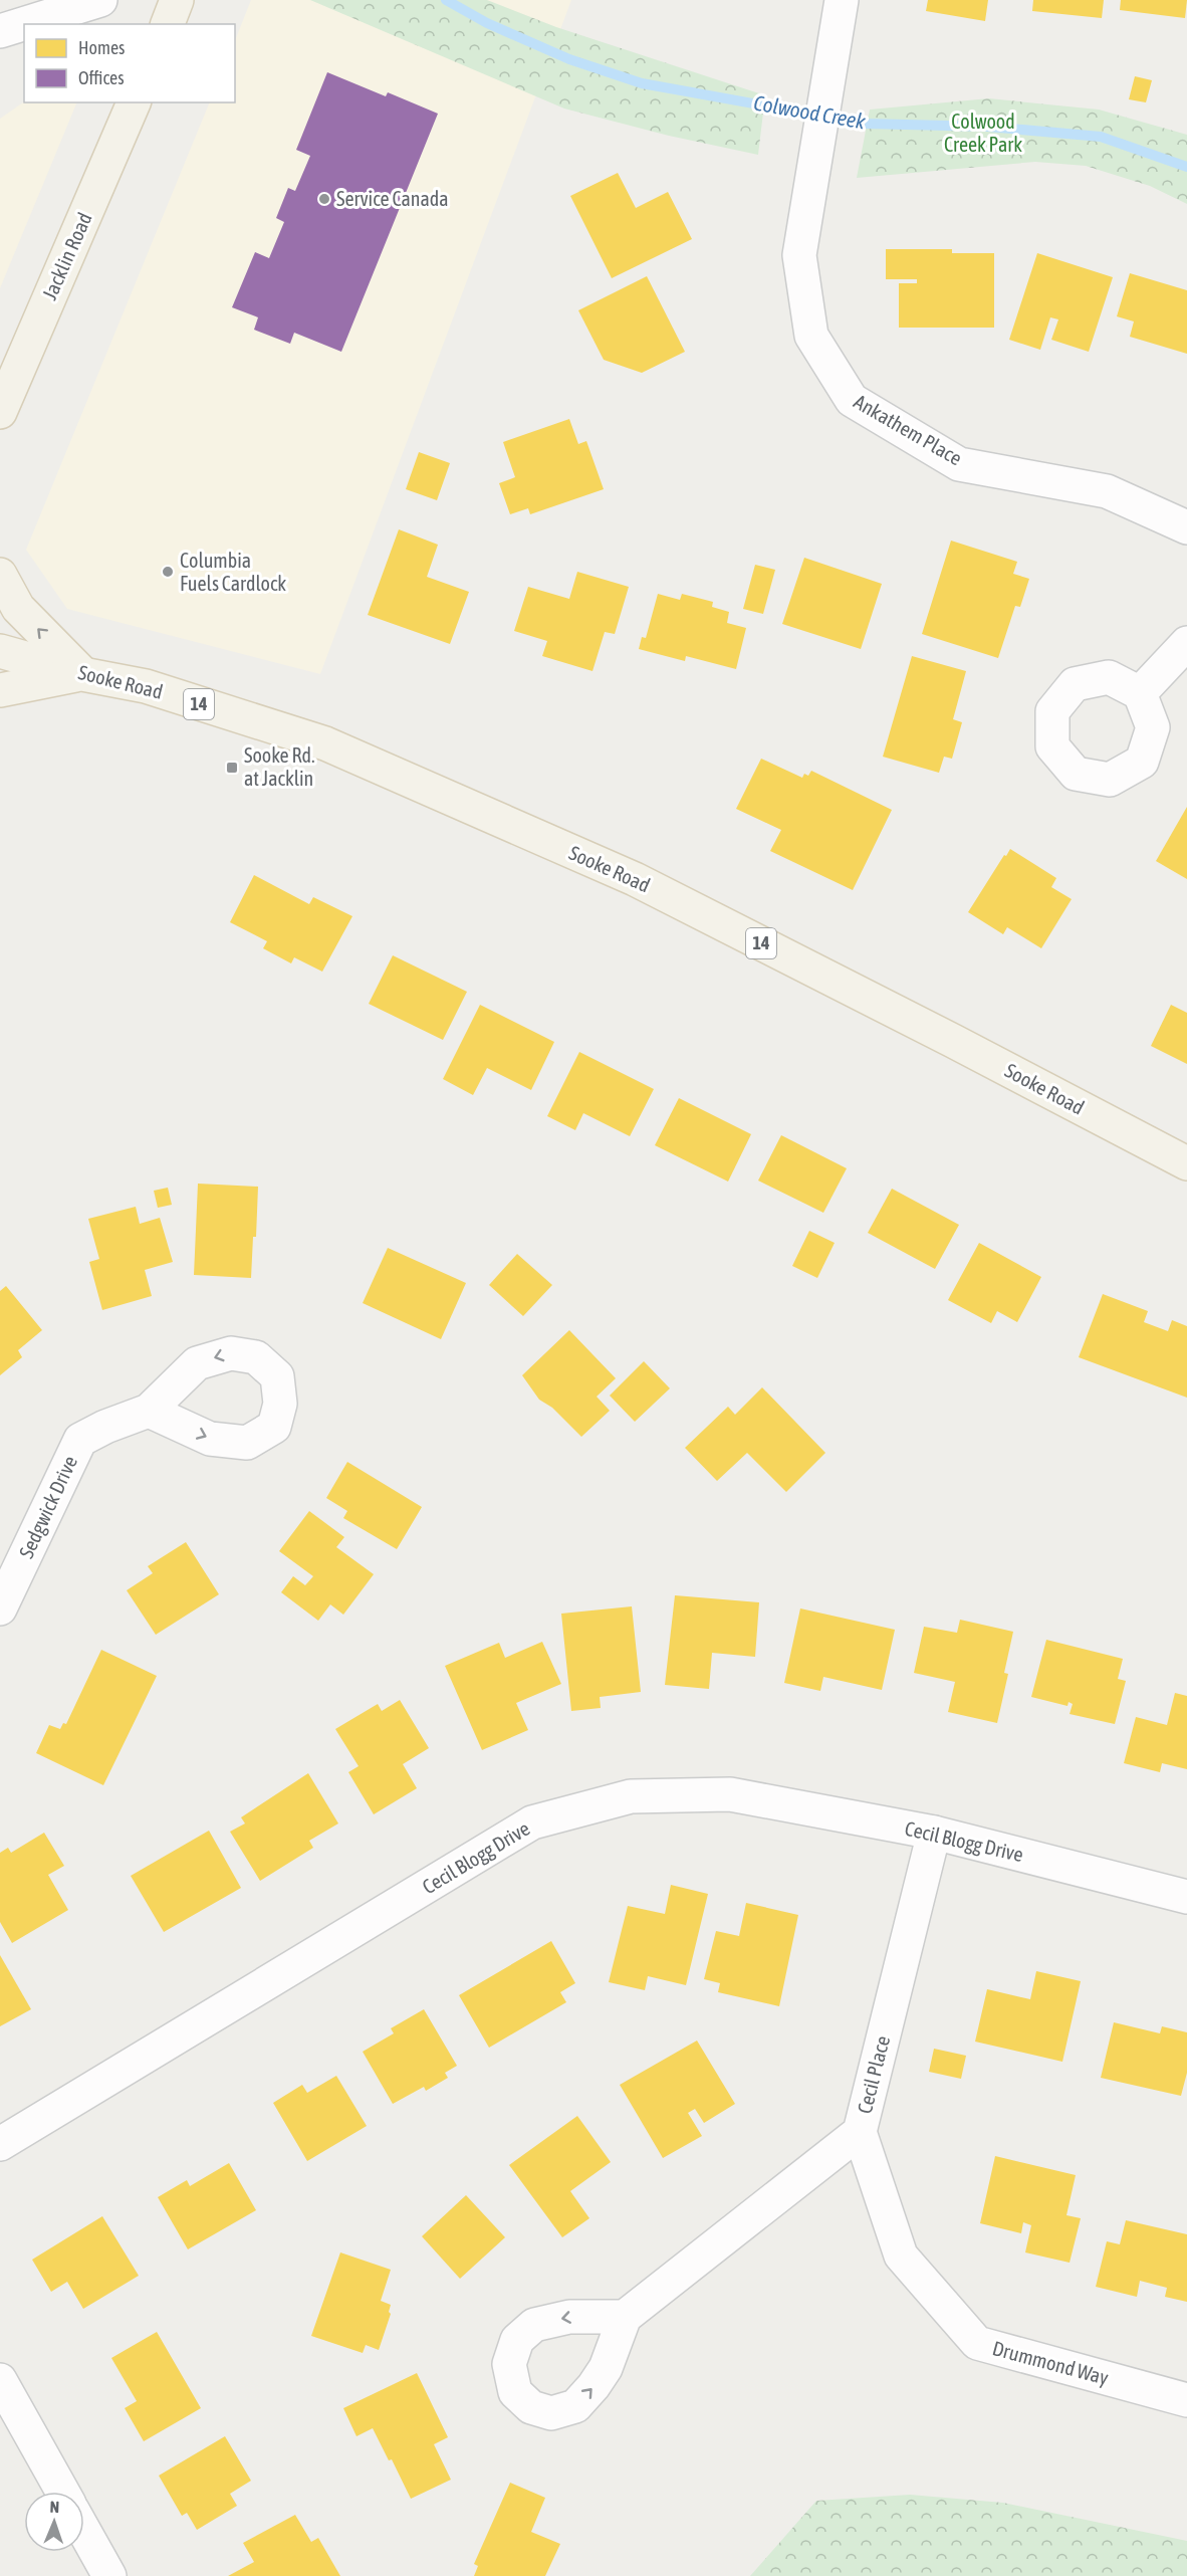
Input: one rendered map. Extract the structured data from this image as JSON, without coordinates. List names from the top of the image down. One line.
{"streets":{"main road":["Jacklin Road","Sooke Road","14"],"street":["Ankathem Place","Sedgwick Drive","Cecil Blogg Drive","Cecil Place","Drummond Way"]},"crossings":[["Cecil Blogg Drive","Cecil Place"],["Cecil Place","Drummond Way"]],"water":["Colwood Creek"],"parks":["Colwood Creek Park"],"places":{"other":["Service Canada","Columbia Fuels Cardlock"],"transit":["Sooke Rd. at Jacklin"]},"legend":["Homes","Offices"],"north":"top"}
